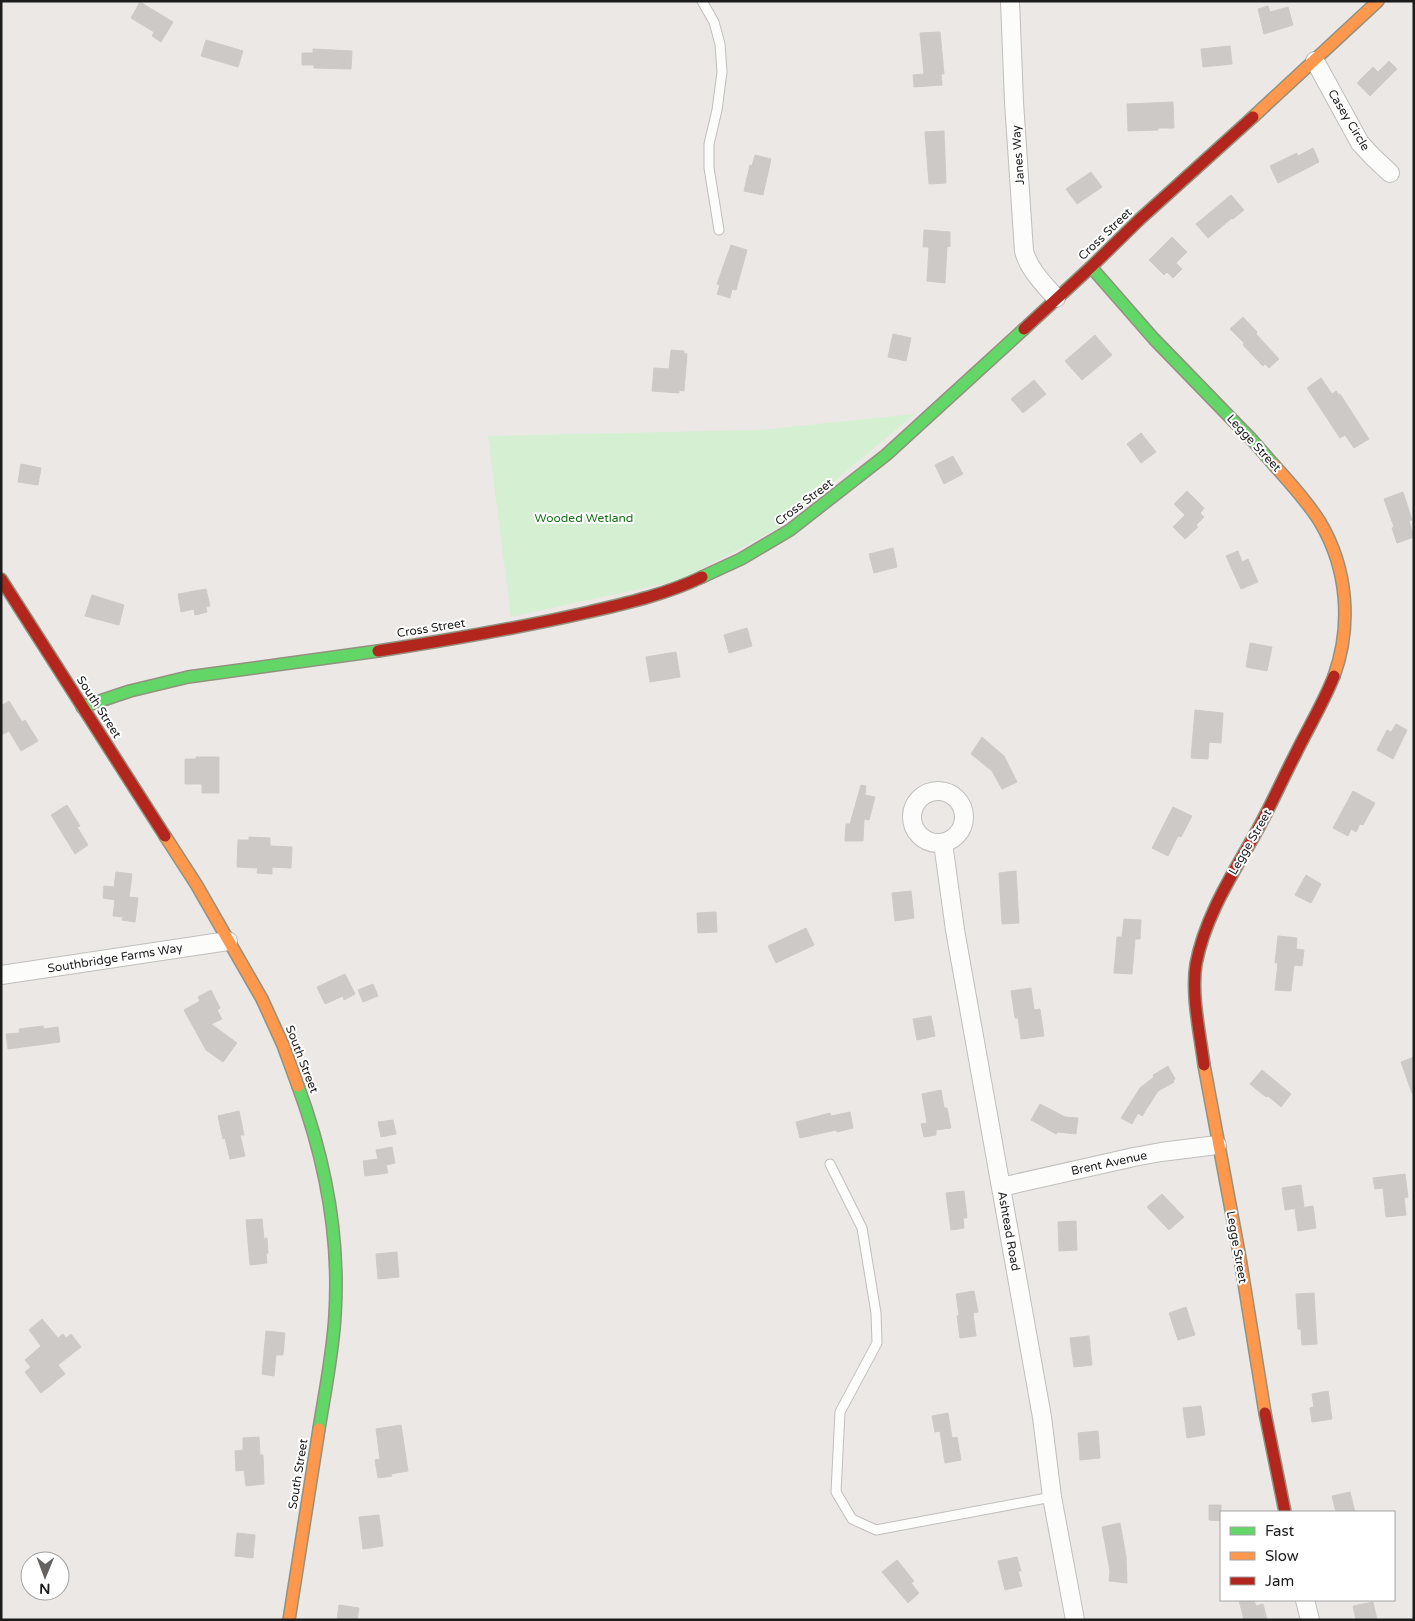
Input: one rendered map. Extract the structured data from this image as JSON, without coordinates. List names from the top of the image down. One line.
{"streets":{"street":["Casey Circle","Janes Way","Cross Street","Legge Street","South Street","Southbridge Farms Way","Brent Avenue","Ashtead Road"]},"crossings":[["Casey Circle","Cross Street"],["Janes Way","Cross Street"],["Cross Street","Legge Street"],["Cross Street","South Street"],["Legge Street","Brent Avenue"],["South Street","Southbridge Farms Way"],["Brent Avenue","Ashtead Road"]],"parks":["Wooded Wetland"],"legend":["Fast","Slow","Jam"],"north":"bottom"}
